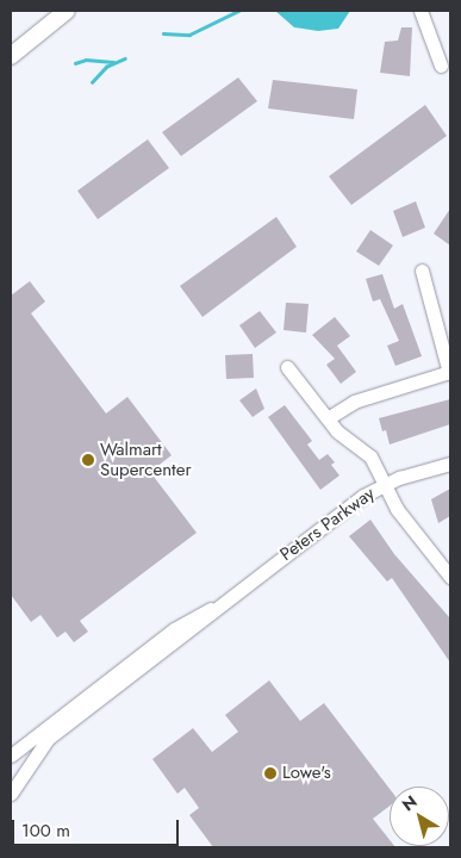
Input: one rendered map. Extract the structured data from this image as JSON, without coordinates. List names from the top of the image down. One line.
{"streets":{"street":["Peters Parkway"]},"places":["Walmart Supercenter","Lowe's"],"scale_bar":"100 m","north":"top left"}
